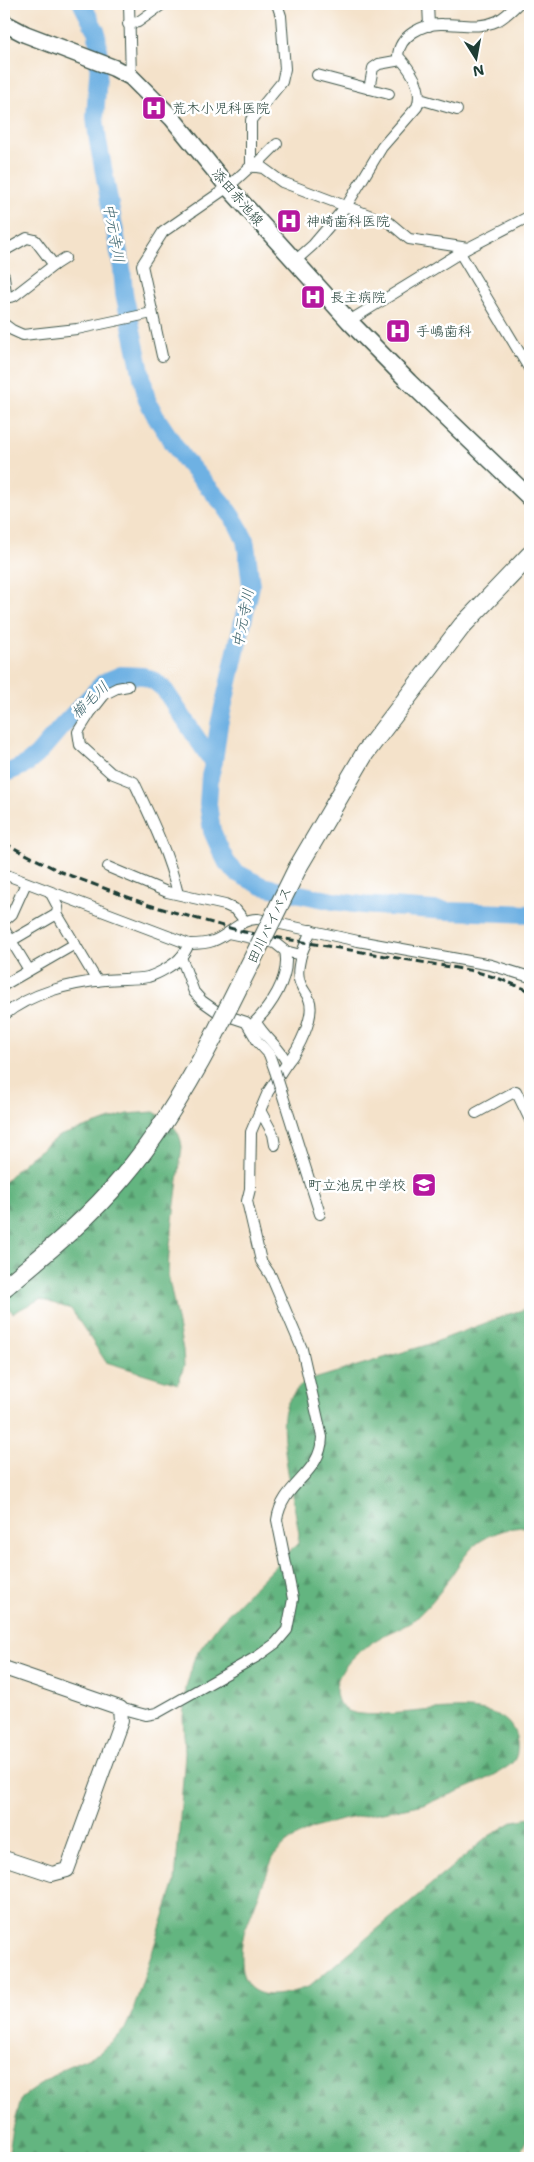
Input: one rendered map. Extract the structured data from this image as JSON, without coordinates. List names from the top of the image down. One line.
{"streets":{"highway":["田川バイパス"],"main road":["添田赤池線"]},"water":["中元寺川","櫛毛川"],"places":{"hospital":["荒木小児科医院","神崎歯科医院","長主病院","手嶋歯科"],"school or university":["町立池尻中学校"]},"north":"bottom"}
